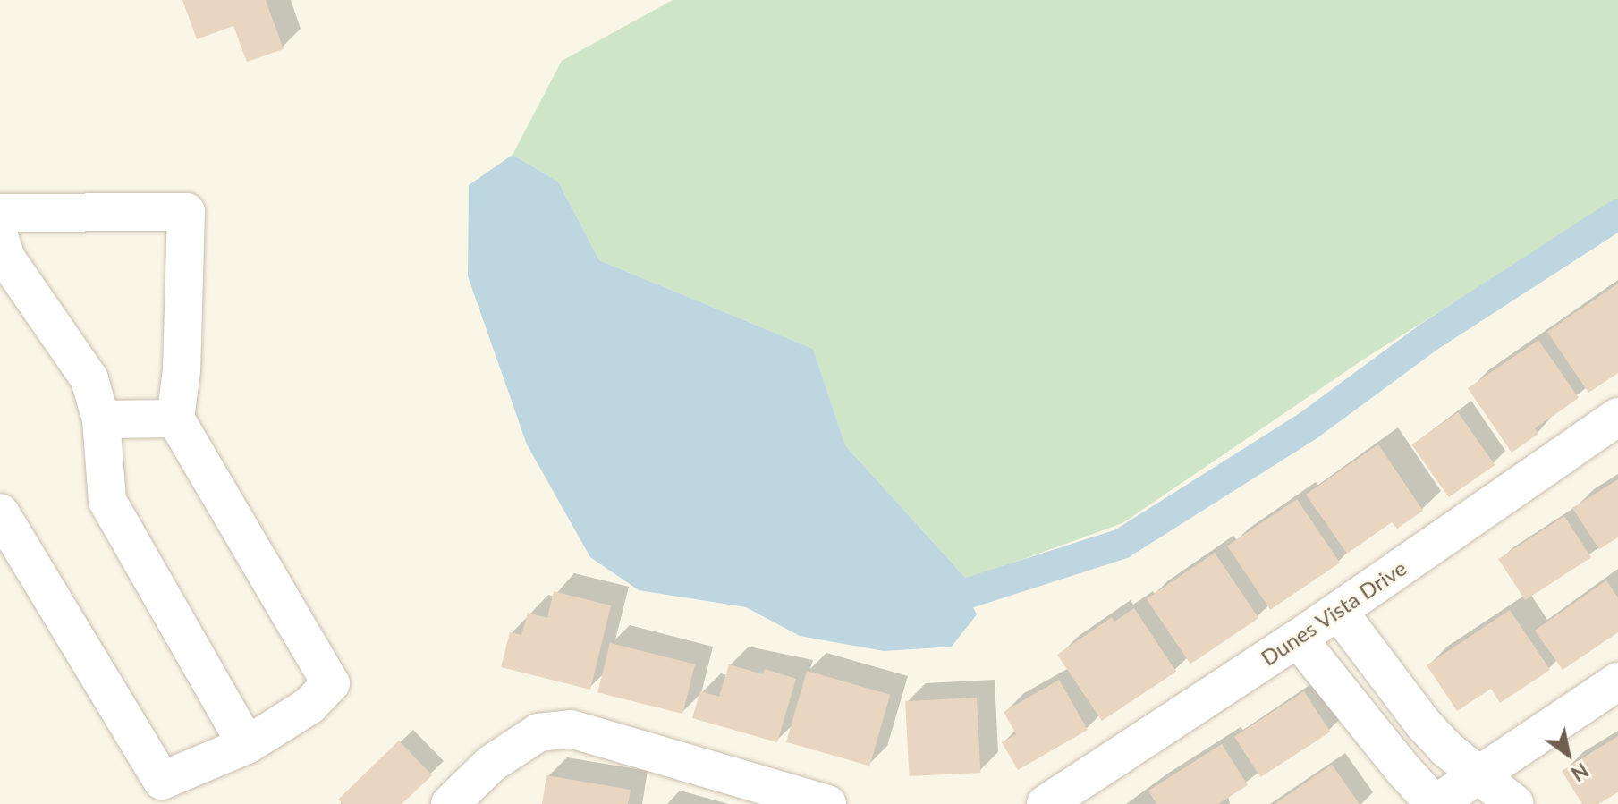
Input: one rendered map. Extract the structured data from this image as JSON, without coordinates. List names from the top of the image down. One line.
{"streets":{"street":["Dunes Vista Drive"]},"north":"bottom right"}
